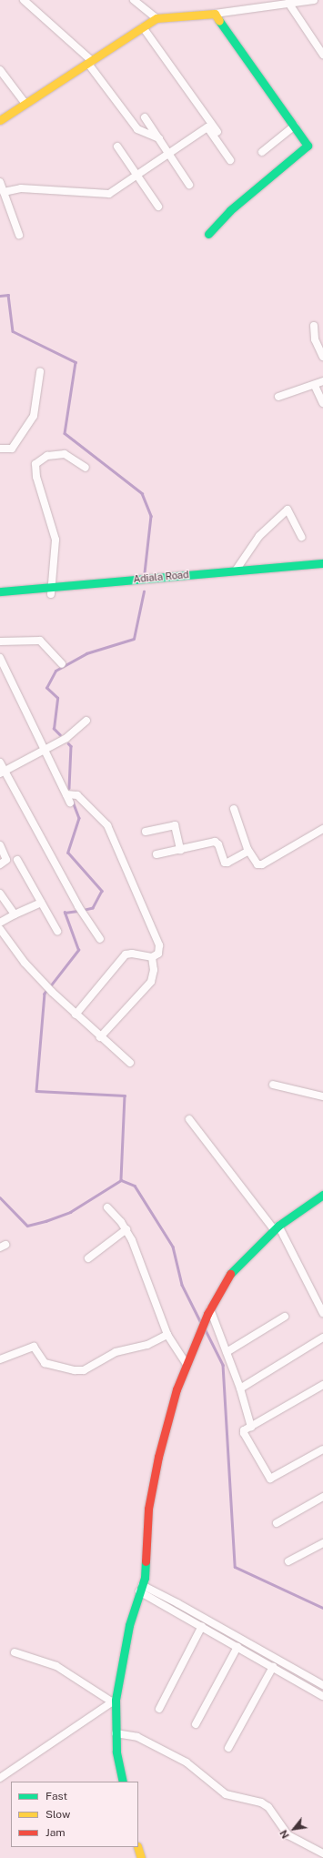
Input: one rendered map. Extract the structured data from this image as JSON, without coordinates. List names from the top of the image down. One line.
{"streets":{"main road":["Adiala Road"]},"legend":["Fast","Slow","Jam"],"north":"bottom left"}
